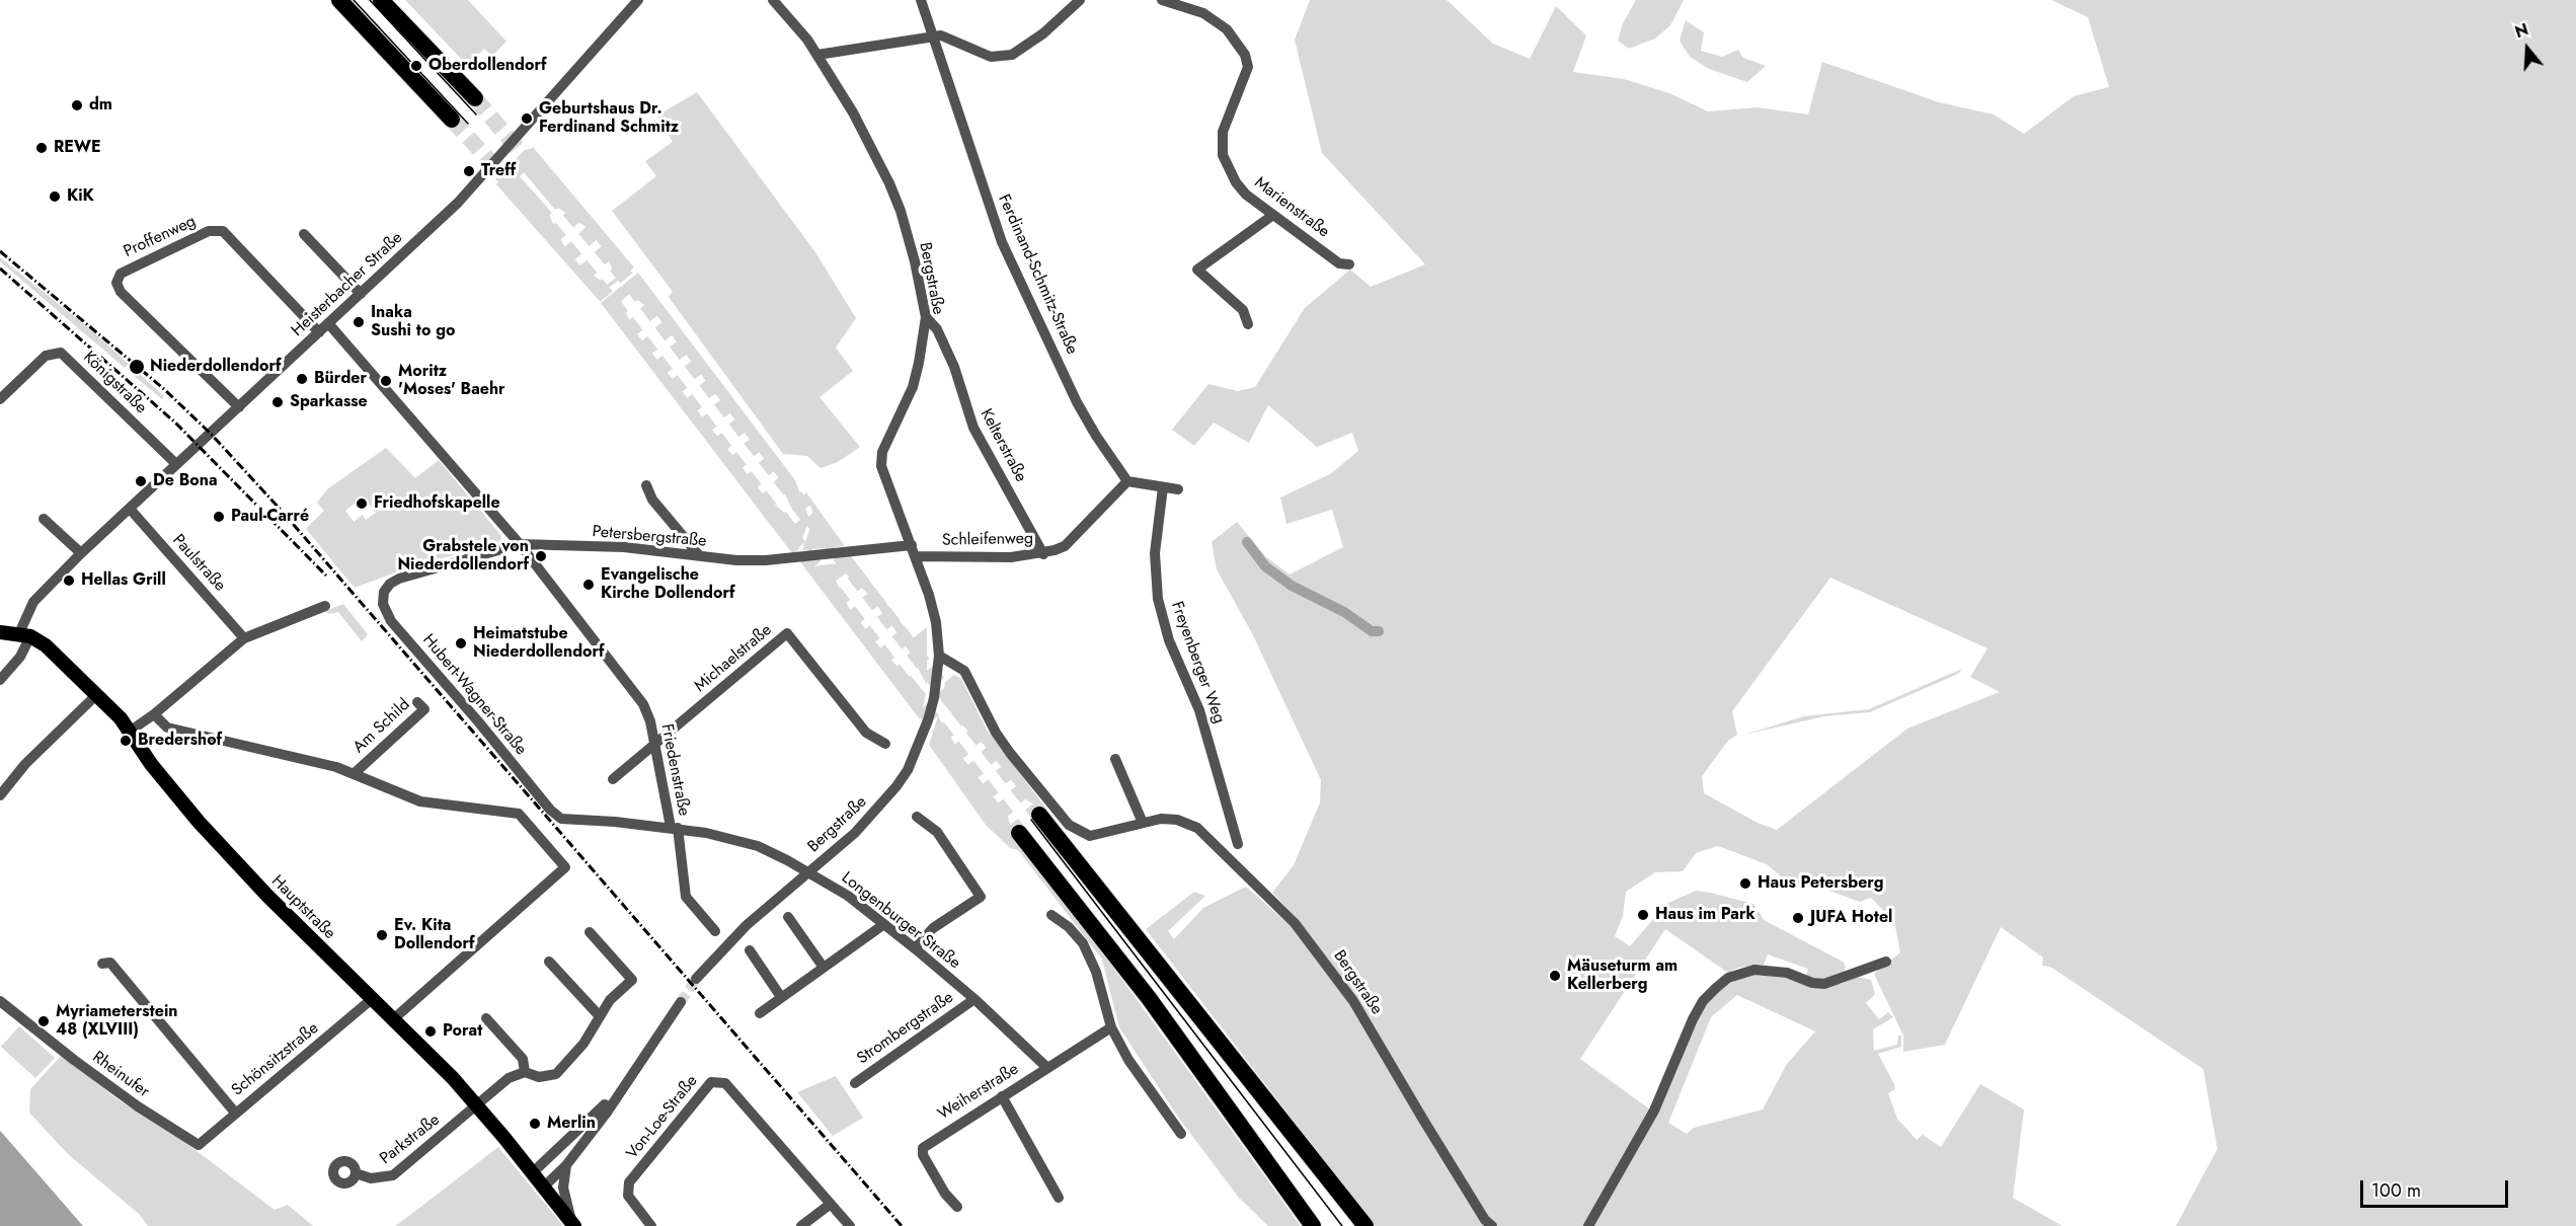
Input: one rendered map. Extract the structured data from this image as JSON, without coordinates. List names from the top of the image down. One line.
{"streets":{"main road":["Hauptstraße"],"street":["Marienstraße","Proffenweg","Ferdinand-Schmitz-Straße","Bergstraße","Heisterbacher Straße","Königstraße","Kelterstraße","Petersbergstraße","Schleifenweg","Paulstraße","Michaelstraße","Freyenberger Weg","Hubert-Wagner-Straße","Am Schild","Friedenstraße","Longenburger Straße","Strombergstraße","Schönsitzstraße","Rheinufer","Weiherstraße","Von-Loe-Straße","Parkstraße"]},"crossings":[["Proffenweg","Heisterbacher Straße"],["Ferdinand-Schmitz-Straße","Schleifenweg"],["Bergstraße","Kelterstraße"],["Bergstraße","Petersbergstraße"],["Bergstraße","Schleifenweg"],["Bergstraße","Longenburger Straße"],["Heisterbacher Straße","Königstraße"],["Heisterbacher Straße","Paulstraße"],["Heisterbacher Straße","Friedenstraße"],["Heisterbacher Straße","Hauptstraße"],["Kelterstraße","Schleifenweg"],["Petersbergstraße","Schleifenweg"],["Petersbergstraße","Hubert-Wagner-Straße"],["Petersbergstraße","Friedenstraße"],["Michaelstraße","Friedenstraße"],["Hubert-Wagner-Straße","Longenburger Straße"],["Friedenstraße","Longenburger Straße"],["Hauptstraße","Schönsitzstraße"],["Hauptstraße","Parkstraße"],["Longenburger Straße","Strombergstraße"],["Longenburger Straße","Weiherstraße"],["Schönsitzstraße","Rheinufer"]],"places":["Oberdollendorf","dm","Geburtshaus Dr. Ferdinand Schmitz","REWE","Treff","KiK","Inaka Sushi to go","Niederdollendorf","Bürder","Moritz 'Moses' Baehr","Sparkasse","De Bona","Friedhofskapelle","Paul-Carré","Grabstele von Niederdollendorf","Hellas Grill","Evangelische Kirche Dollendorf","Heimatstube Niederdollendorf","Bredershof","Haus Petersberg","Haus im Park","JUFA Hotel","Ev. Kita Dollendorf","Mäuseturm am Kellerberg","Myriameterstein 48 (XLVIII)","Porat","Merlin"],"scale_bar":"100 m","north":"top"}
